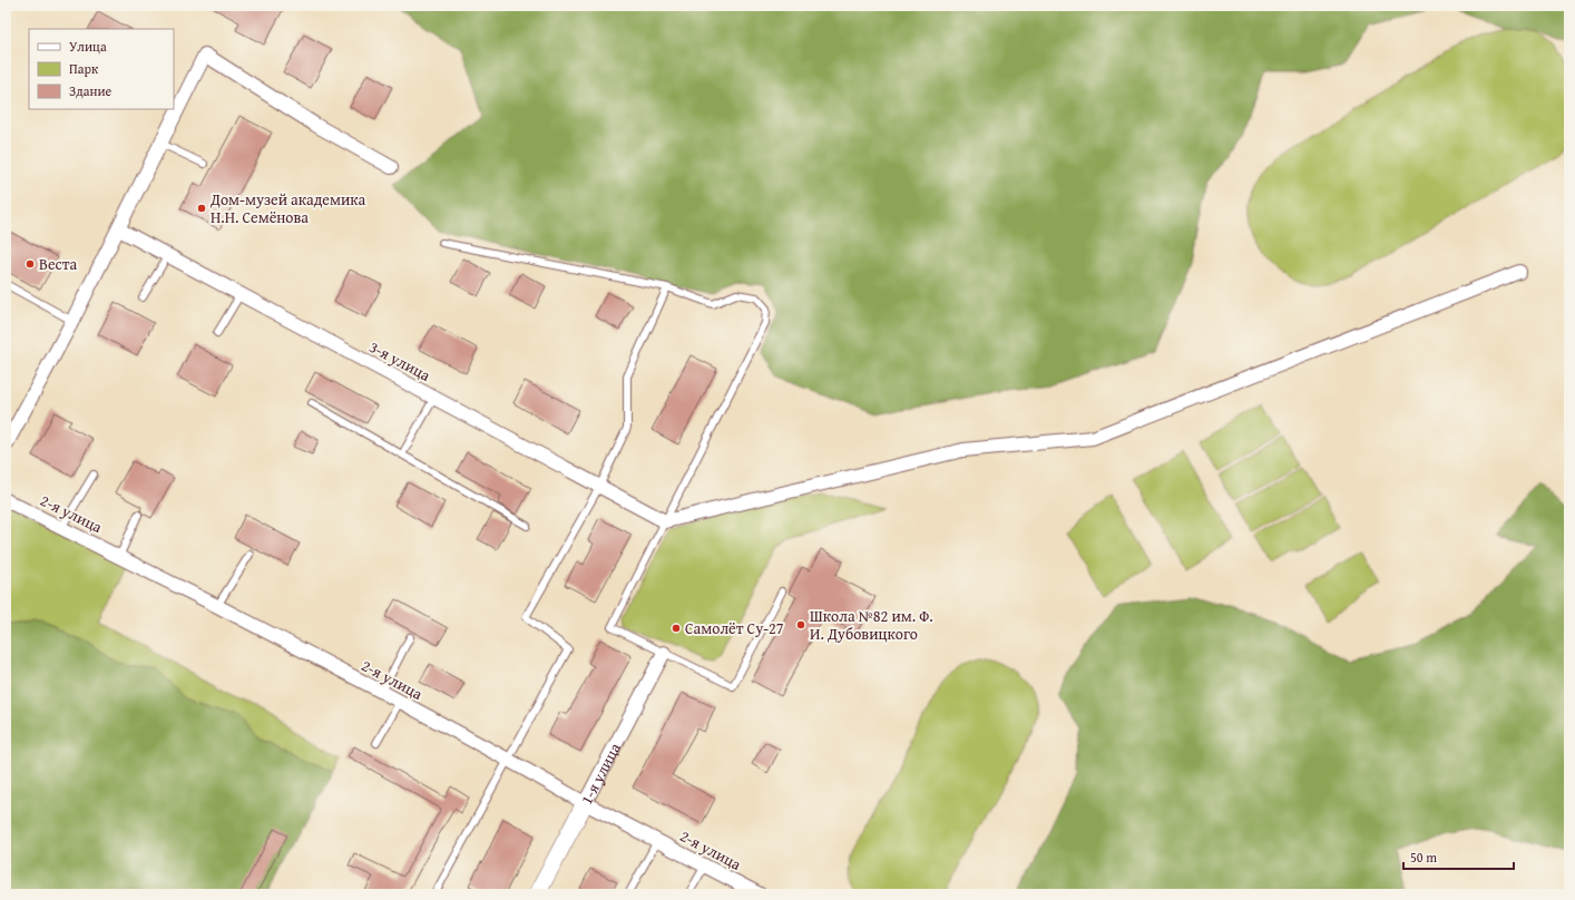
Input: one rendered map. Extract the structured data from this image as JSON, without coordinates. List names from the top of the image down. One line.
{"streets":{"street":["3-я улица","2-я улица","1-я улица"]},"crossings":[["2-я улица","1-я улица"]],"places":["Дом-музей академика Н.Н. Семёнова","Веста","Школа №82 им. Ф. И. Дубовицкого","Самолёт Су-27"],"legend":["Улица","Парк","Здание"],"scale_bar":"50 m"}
